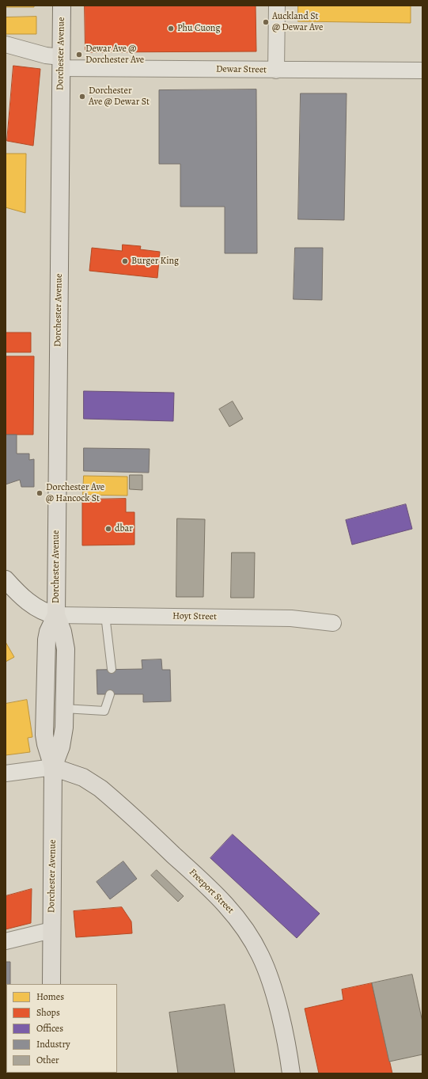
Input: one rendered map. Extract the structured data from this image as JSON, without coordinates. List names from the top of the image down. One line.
{"streets":{"main road":["Dorchester Avenue","Freeport Street"],"street":["Dewar Street","Hoyt Street"]},"crossings":[["Dorchester Avenue","Dewar Street"],["Dorchester Avenue","Hoyt Street"],["Dorchester Avenue","Freeport Street"]],"places":["Auckland St @ Dewar Ave","Phu Cuong","Dewar Ave @ Dorchester Ave","Dorchester Ave @ Dewar St","Burger King","Dorchester Ave @ Hancock St","dbar"],"legend":["Homes","Shops","Offices","Industry","Other"]}
